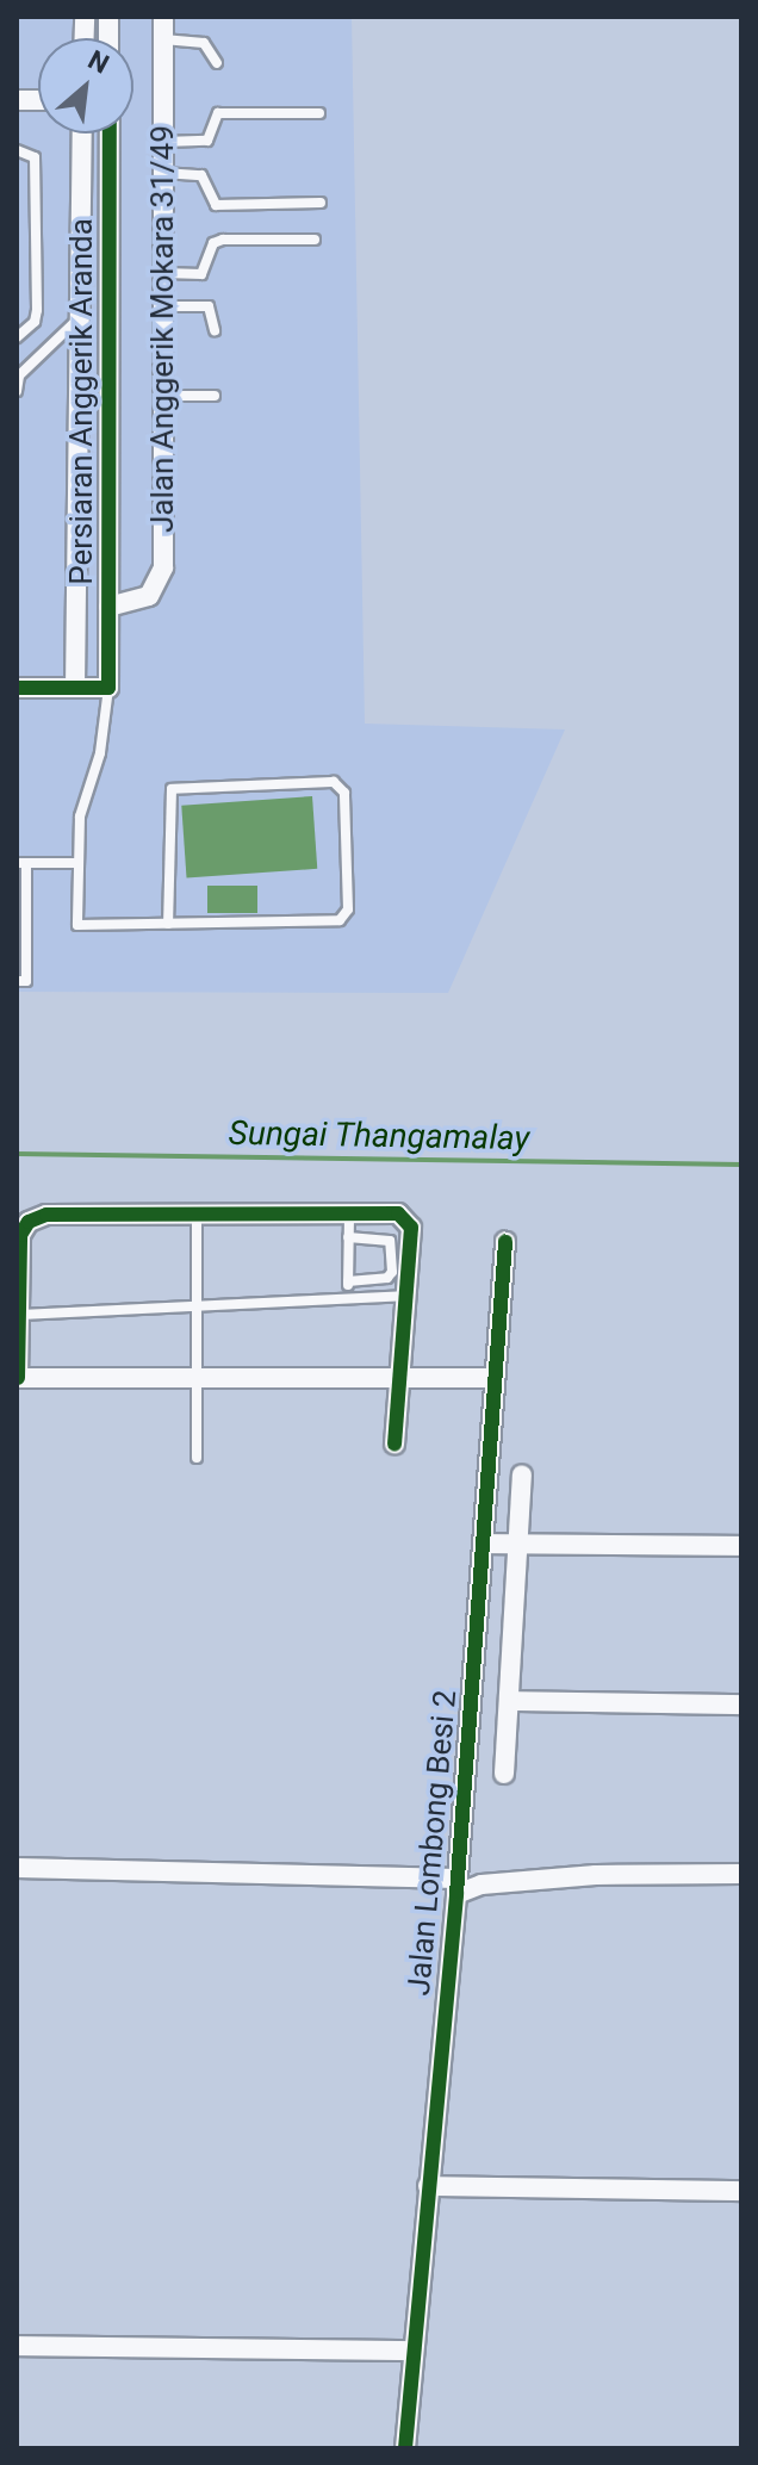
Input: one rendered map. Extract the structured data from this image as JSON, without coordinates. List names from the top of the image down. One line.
{"streets":{"street":["Jalan Anggerik Mokara 31/49","Persiaran Anggerik Aranda","Jalan Lombong Besi 2"]},"crossings":[["Jalan Anggerik Mokara 31/49","Persiaran Anggerik Aranda"]],"water":["Sungai Thangamalay"],"north":"top right"}
